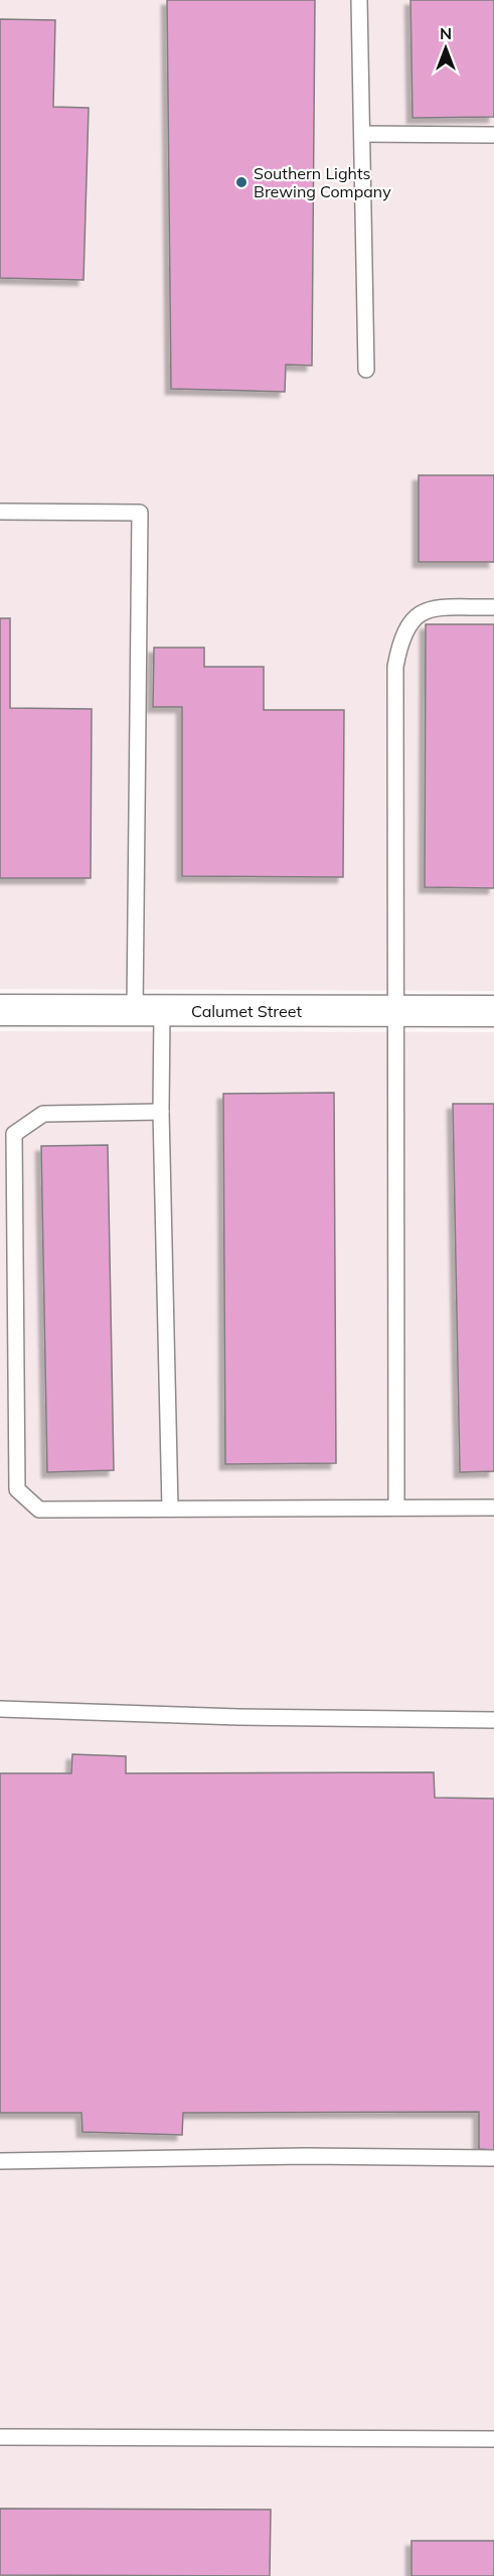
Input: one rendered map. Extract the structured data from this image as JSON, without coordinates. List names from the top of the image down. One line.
{"streets":{"street":["Calumet Street"]},"places":["Southern Lights Brewing Company"],"north":"top"}
